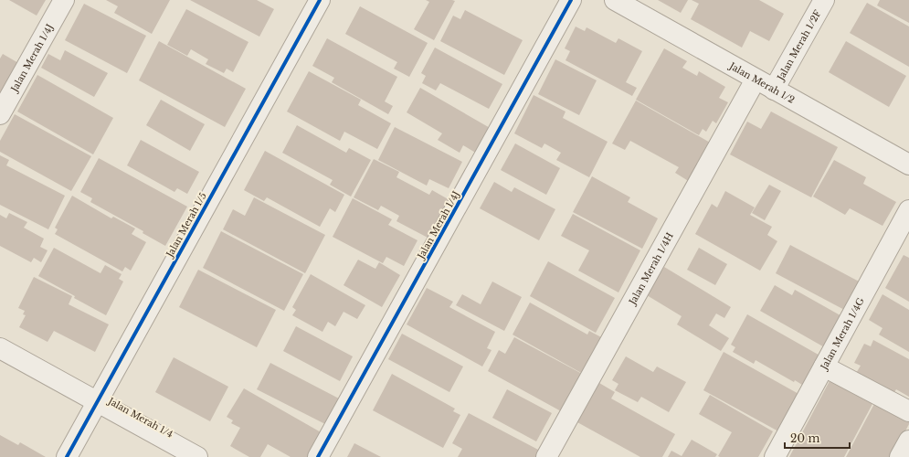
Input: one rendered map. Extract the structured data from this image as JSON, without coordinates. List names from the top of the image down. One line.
{"streets":{"street":["Jalan Merah 1/2F","Jalan Merah 1/4J","Jalan Merah 1/2","Jalan Merah 1/5","Jalan Merah 1/4H","Jalan Merah 1/4G","Jalan Merah 1/4"]},"crossings":[["Jalan Merah 1/2F","Jalan Merah 1/2"],["Jalan Merah 1/2","Jalan Merah 1/4H"],["Jalan Merah 1/5","Jalan Merah 1/4"]],"scale_bar":"20 m"}
